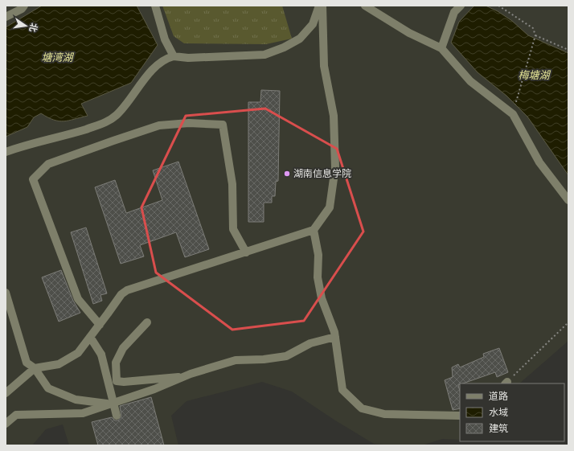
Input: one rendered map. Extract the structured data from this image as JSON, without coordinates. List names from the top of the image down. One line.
{"water":["塘湾湖","梅塘湖"],"places":["湖南信息学院"],"legend":["道路","水域","建筑"],"north":"right"}
